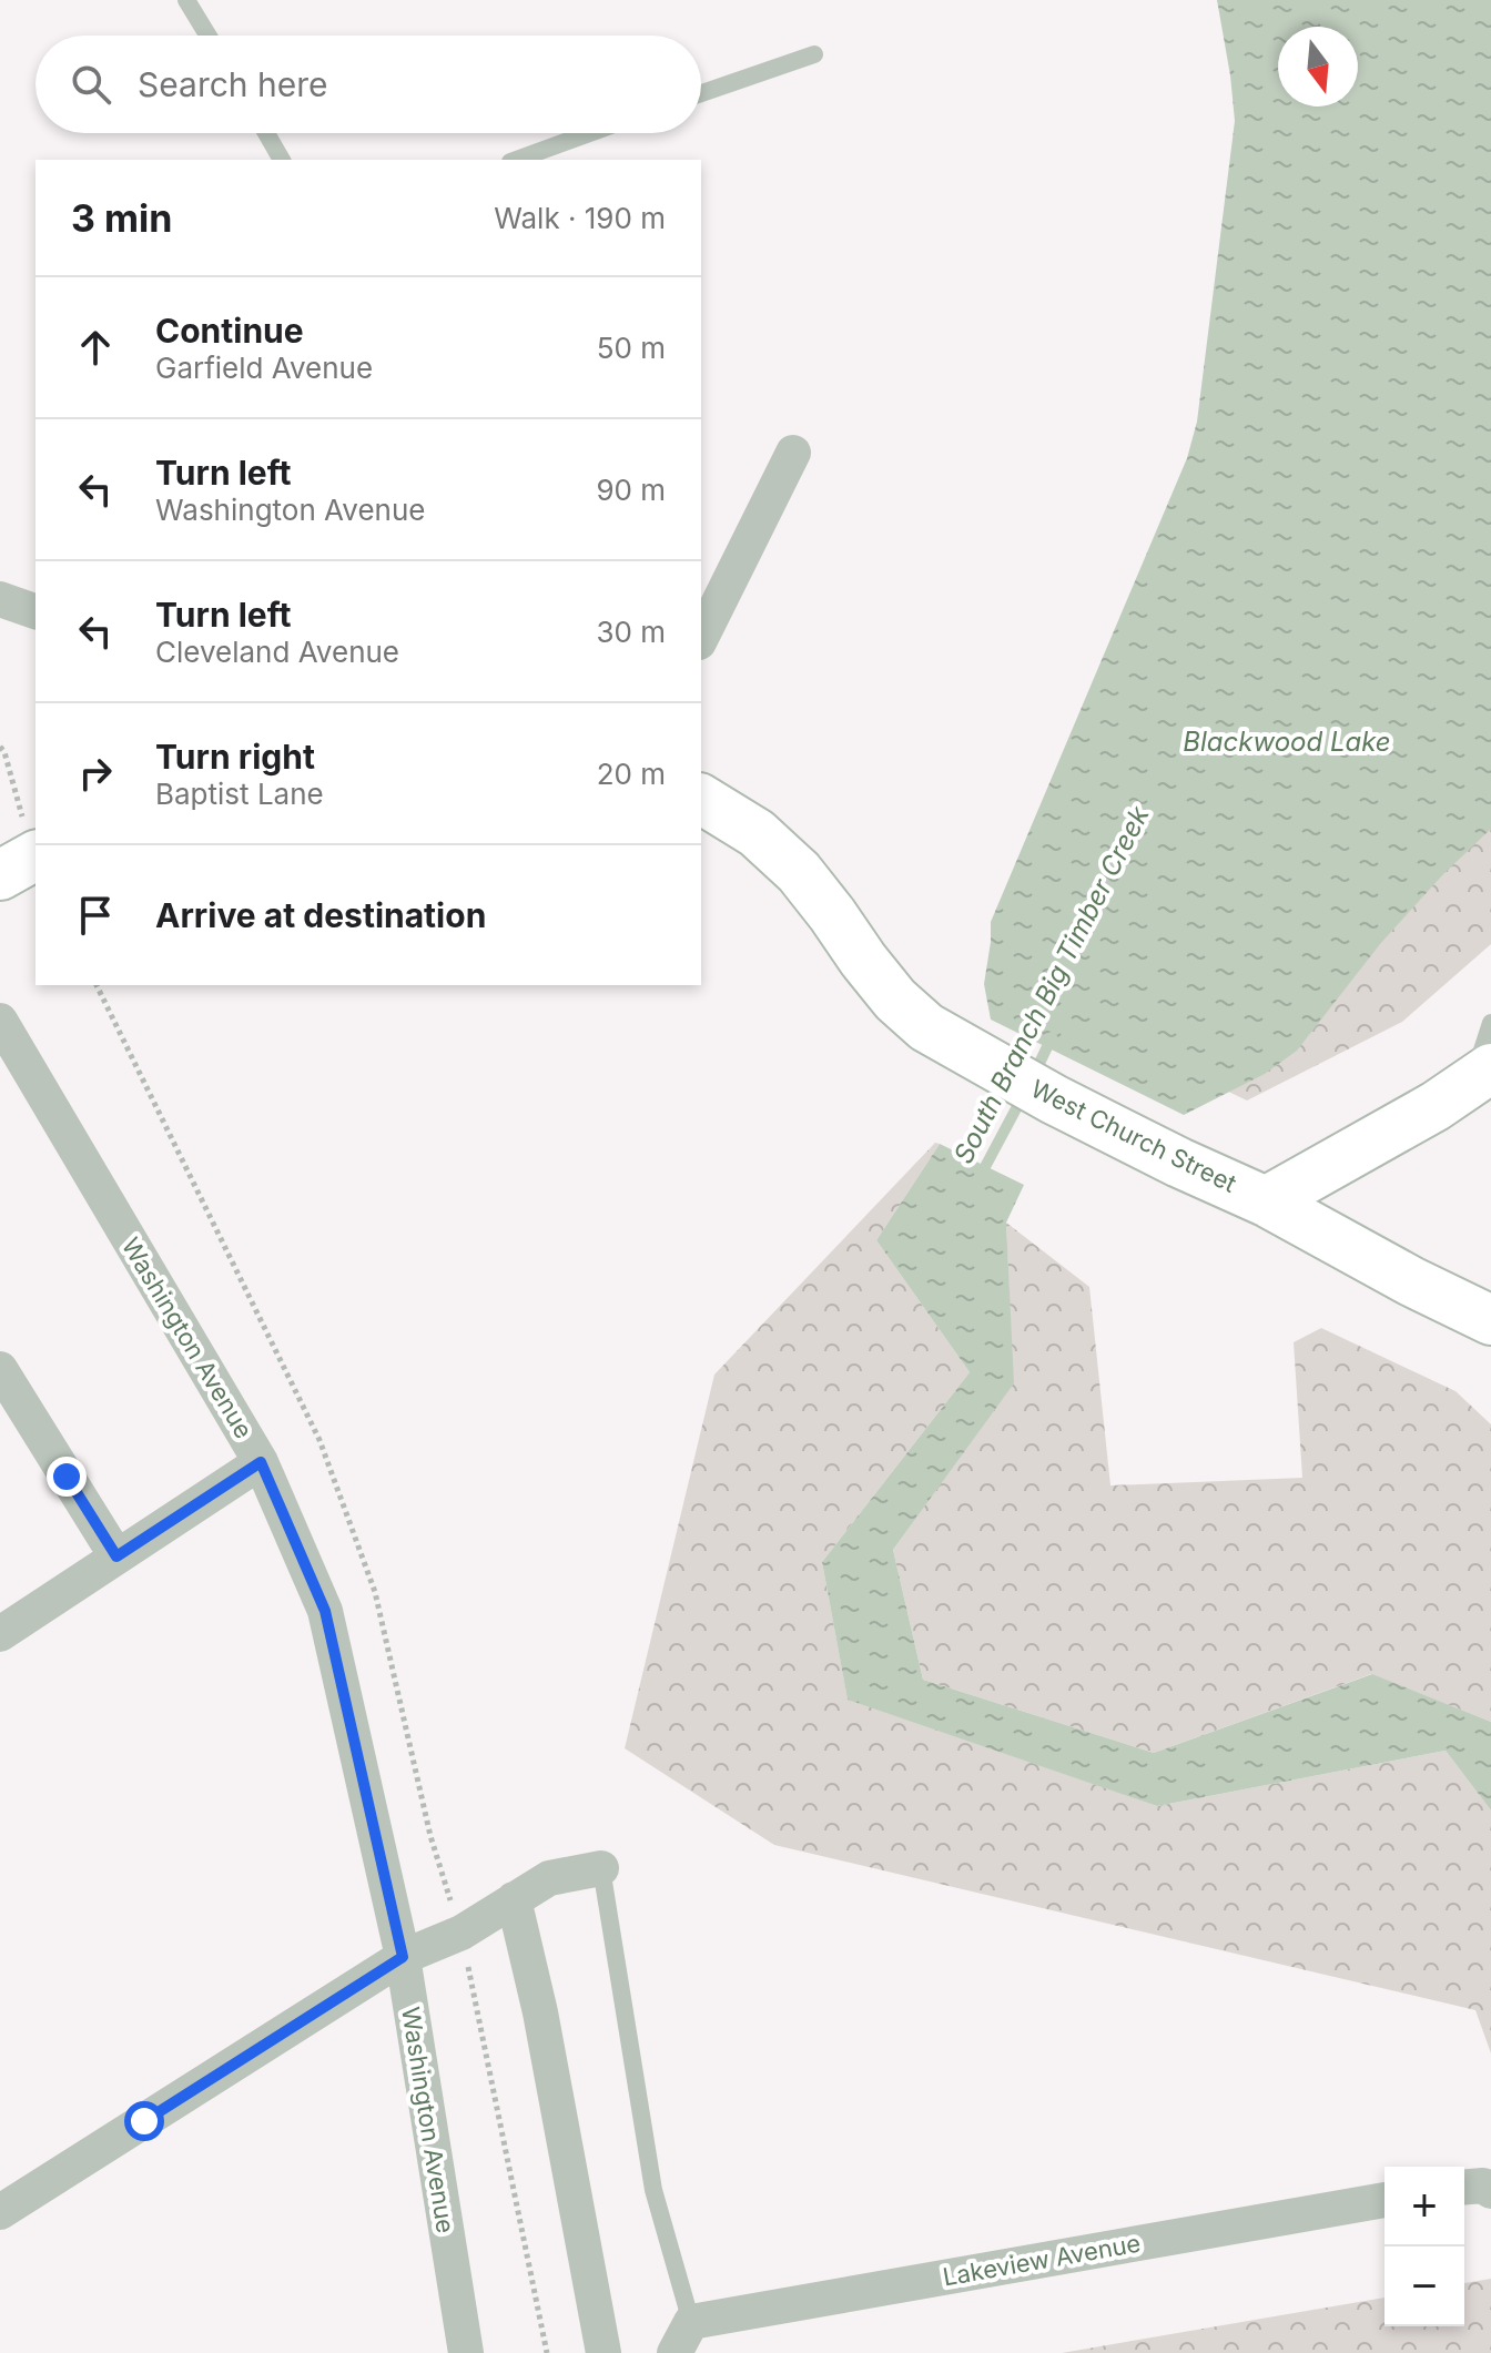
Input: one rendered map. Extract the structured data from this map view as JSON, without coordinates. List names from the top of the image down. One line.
{"streets":{"main road":["West Church Street"],"street":["Washington Avenue","Lakeview Avenue"]},"water":["Blackwood Lake","South Branch Big Timber Creek"],"north":"bottom","page":{"search":"Search here","heading":["3 min","Walk · 190 m"],"list":[["Continue","Garfield Avenue","50 m"],["Turn left","Washington Avenue","90 m"],["Turn left","Cleveland Avenue","30 m"],["Turn right","Baptist Lane","20 m"],"Arrive at destination"],"map_buttons":["+","−"]}}
